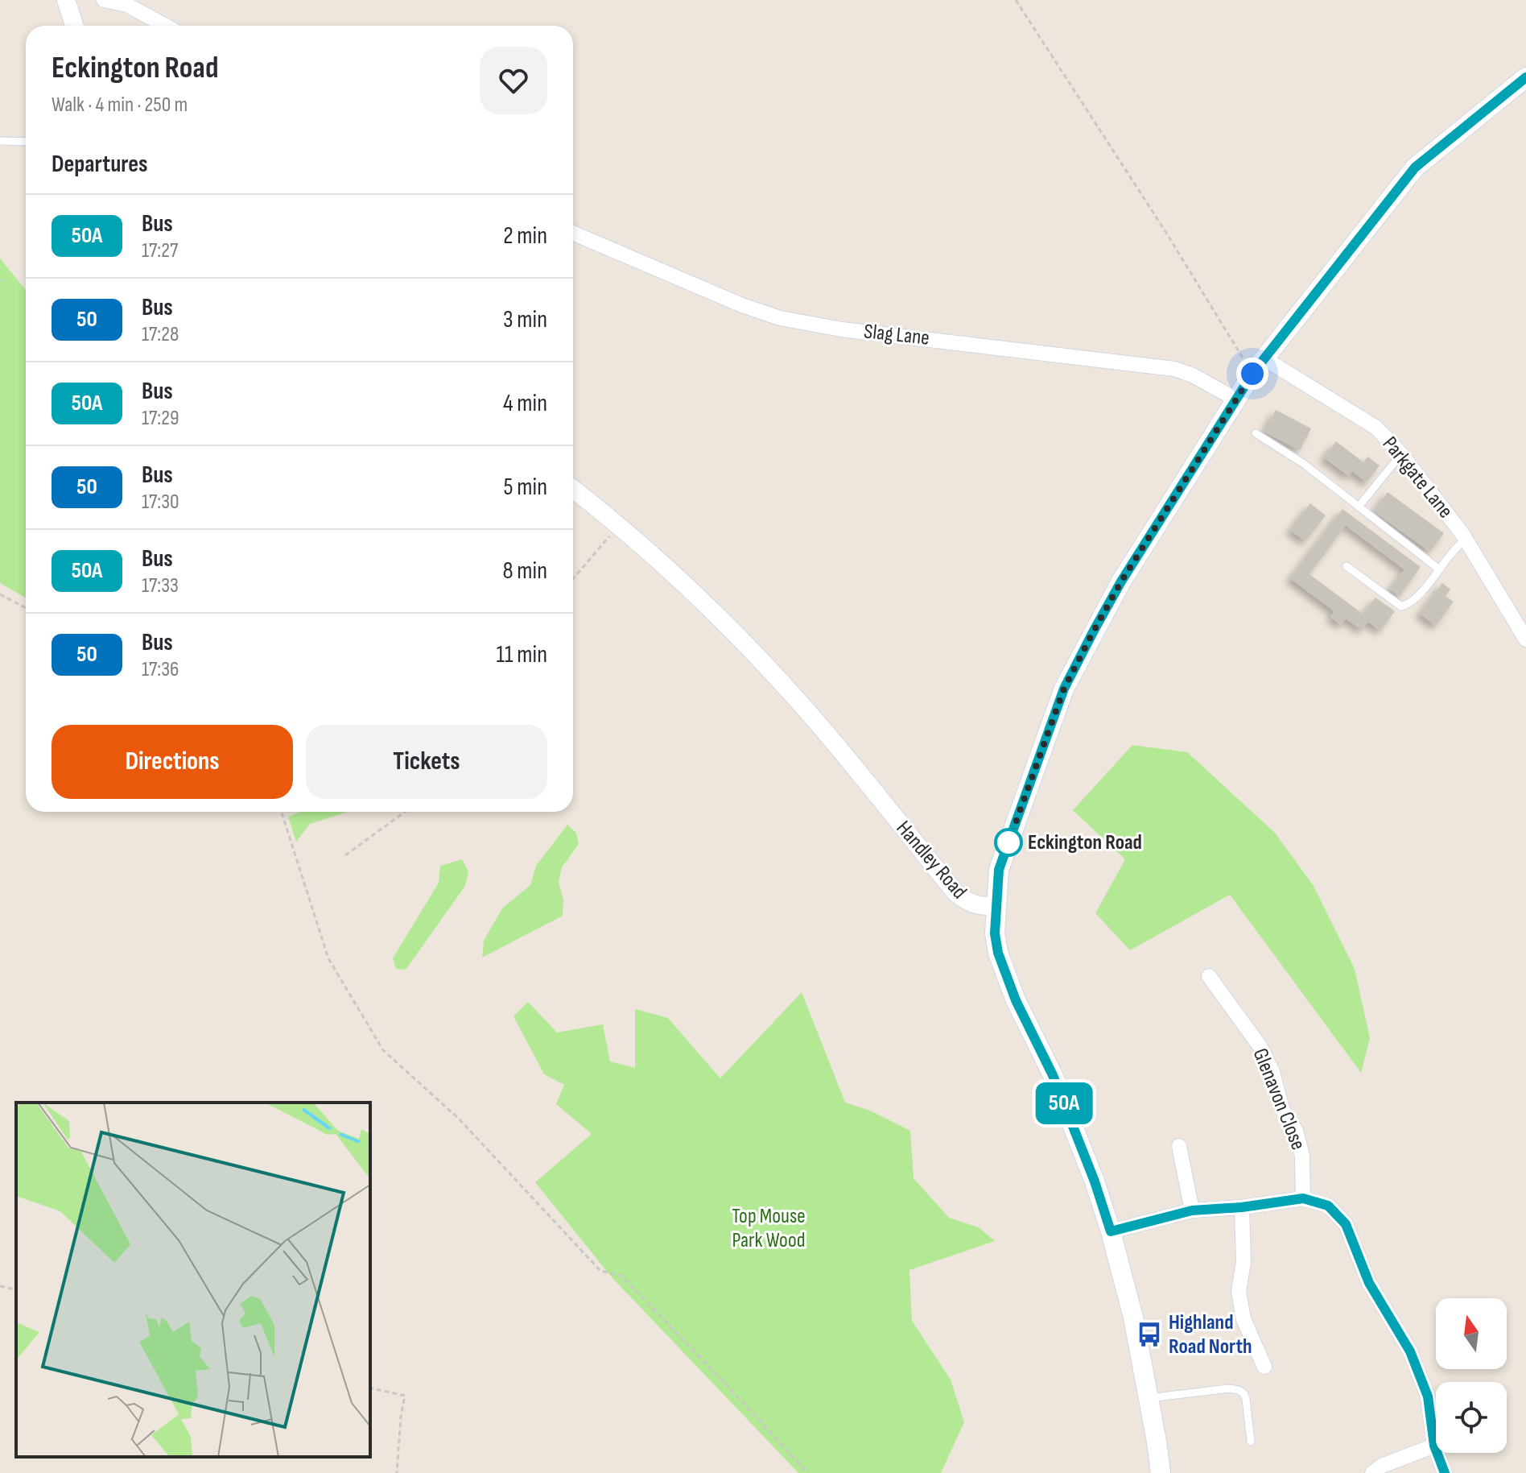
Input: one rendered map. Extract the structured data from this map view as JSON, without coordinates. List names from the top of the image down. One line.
{"streets":{"main road":["Handley Road"],"street":["Slag Lane","Parkgate Lane","Glenavon Close"]},"parks":["Top Mouse Park Wood"],"places":{"other":["Eckington Road"],"bus stop":["Highland Road North"]},"lines":["bus line 50A"],"north":"top","page":{"on_map":"50A","heading":[["Eckington Road","Walk · 4 min · 250 m"],"Departures"],"list":[{"mark":"50A","name":"Bus","note":"17:27","value":"2 min"},{"mark":"50","name":"Bus","note":"17:28","value":"3 min"},{"mark":"50A","name":"Bus","note":"17:29","value":"4 min"},{"mark":"50","name":"Bus","note":"17:30","value":"5 min"},{"mark":"50A","name":"Bus","note":"17:33","value":"8 min"},{"mark":"50","name":"Bus","note":"17:36","value":"11 min"}],"buttons":["Directions","Tickets"]}}
